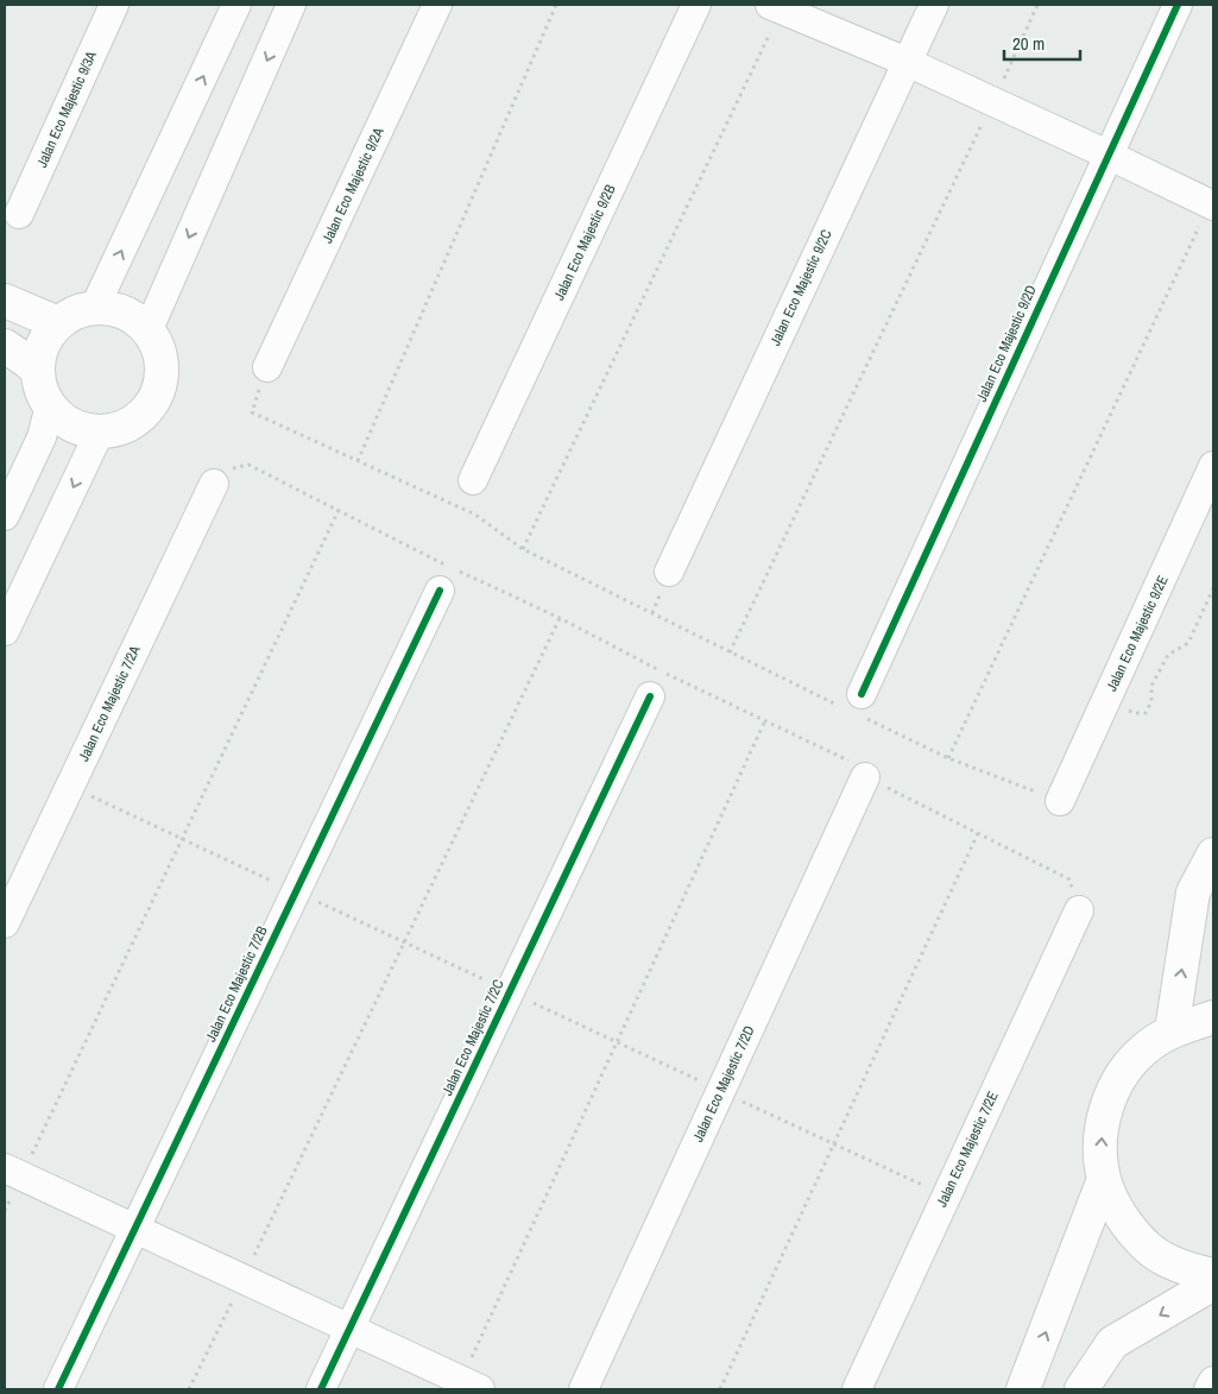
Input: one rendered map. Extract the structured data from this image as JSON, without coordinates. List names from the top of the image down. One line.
{"streets":{"street":["Jalan Eco Majestic 9/3A","Jalan Eco Majestic 9/2A","Jalan Eco Majestic 9/2B","Jalan Eco Majestic 9/2C","Jalan Eco Majestic 9/2D","Jalan Eco Majestic 9/2E","Jalan Eco Majestic 7/2A","Jalan Eco Majestic 7/2B","Jalan Eco Majestic 7/2C","Jalan Eco Majestic 7/2D","Jalan Eco Majestic 7/2E"]},"scale_bar":"20 m"}
